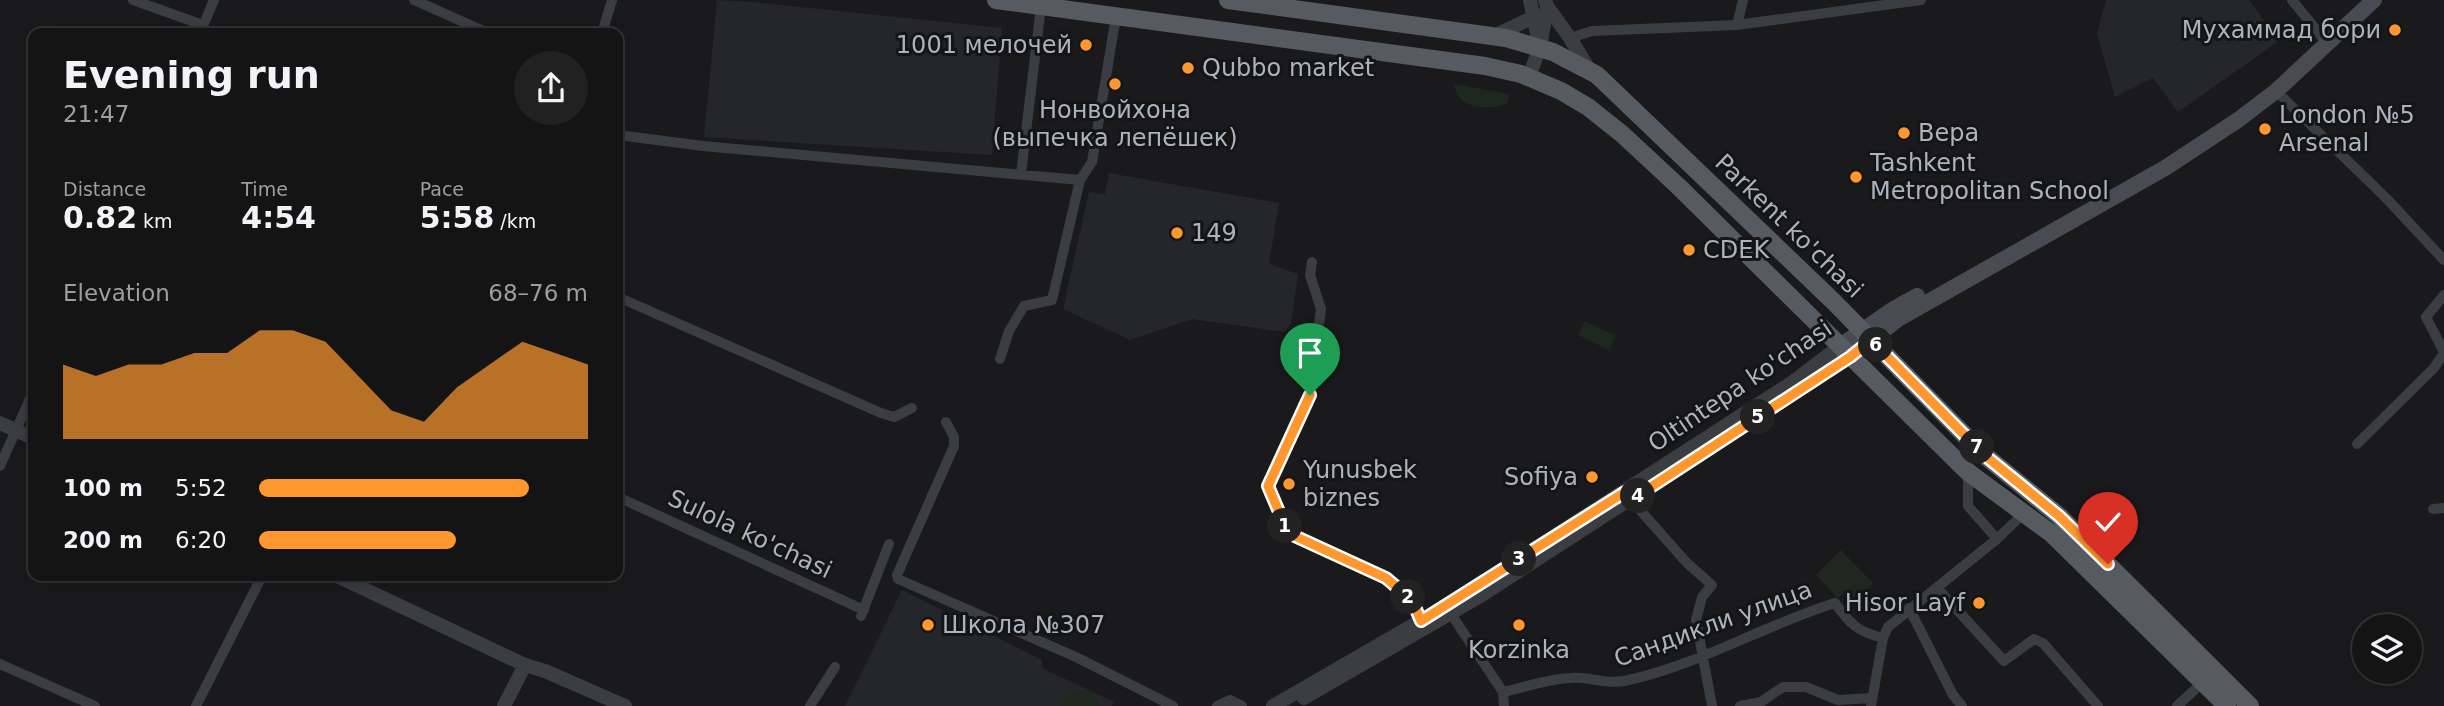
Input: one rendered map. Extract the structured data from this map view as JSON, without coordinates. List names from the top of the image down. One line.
{"streets":{"main road":["Parkent ko'chasi","Oltintepa ko'chasi"],"street":["Sulola ko'chasi","Сандикли улица"]},"crossings":[["Parkent ko'chasi","Oltintepa ko'chasi"]],"places":["Мухаммад бори","1001 мелочей","Qubbo market","Нонвойхона (выпечка лепёшек)","London №5 Arsenal","Вера","Tashkent Metropolitan School","149","CDEK","Sofiya","Yunusbek biznes","Hisor Layf","Школа №307","Korzinka"],"page":{"heading":["Evening run","21:47"],"stats":[["Distance","0.82 km"],["Time","4:54"],["Pace","5:58 /km"]],"chart":["Elevation","68–76 m"],"pins":["6","5","7","4","1","3","2"],"list":[{"name":"100 m","note":"5:52"},{"name":"200 m","note":"6:20"}]}}
